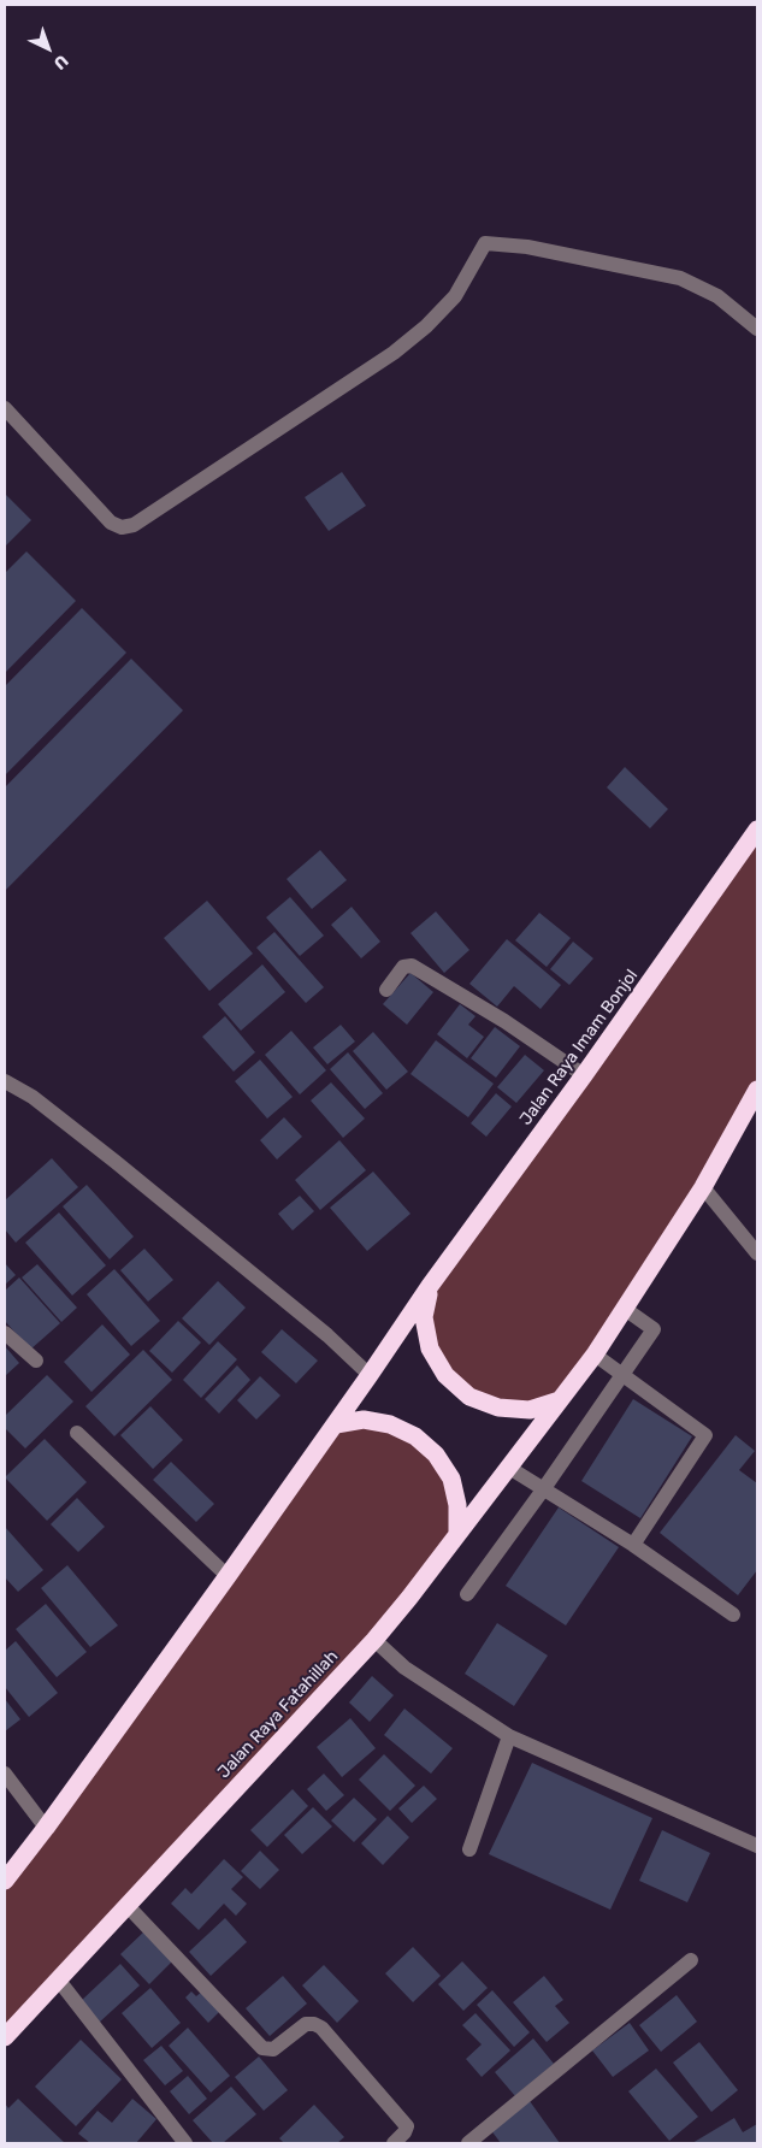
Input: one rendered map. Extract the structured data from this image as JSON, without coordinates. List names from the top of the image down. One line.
{"streets":{"highway":["Jalan Raya Imam Bonjol","Jalan Raya Fatahillah"]},"north":"bottom right"}
